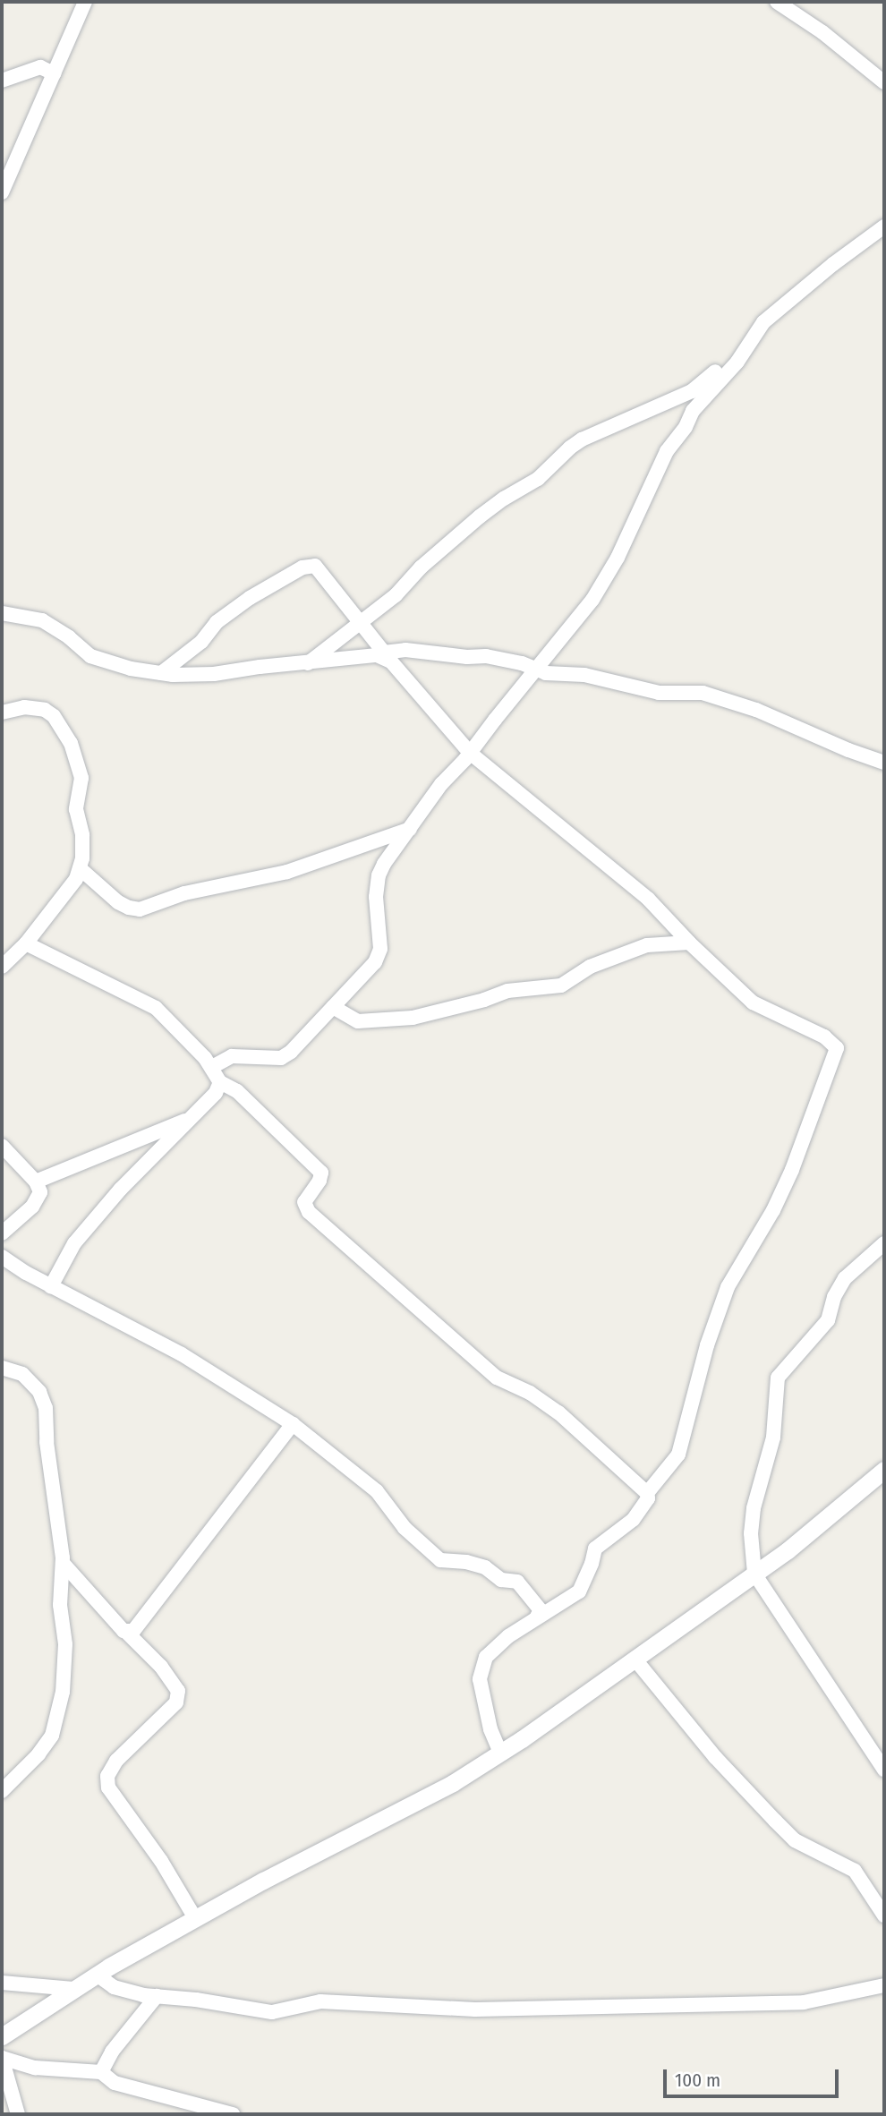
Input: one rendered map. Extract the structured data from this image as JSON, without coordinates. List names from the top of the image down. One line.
{"scale_bar":"100 m"}
